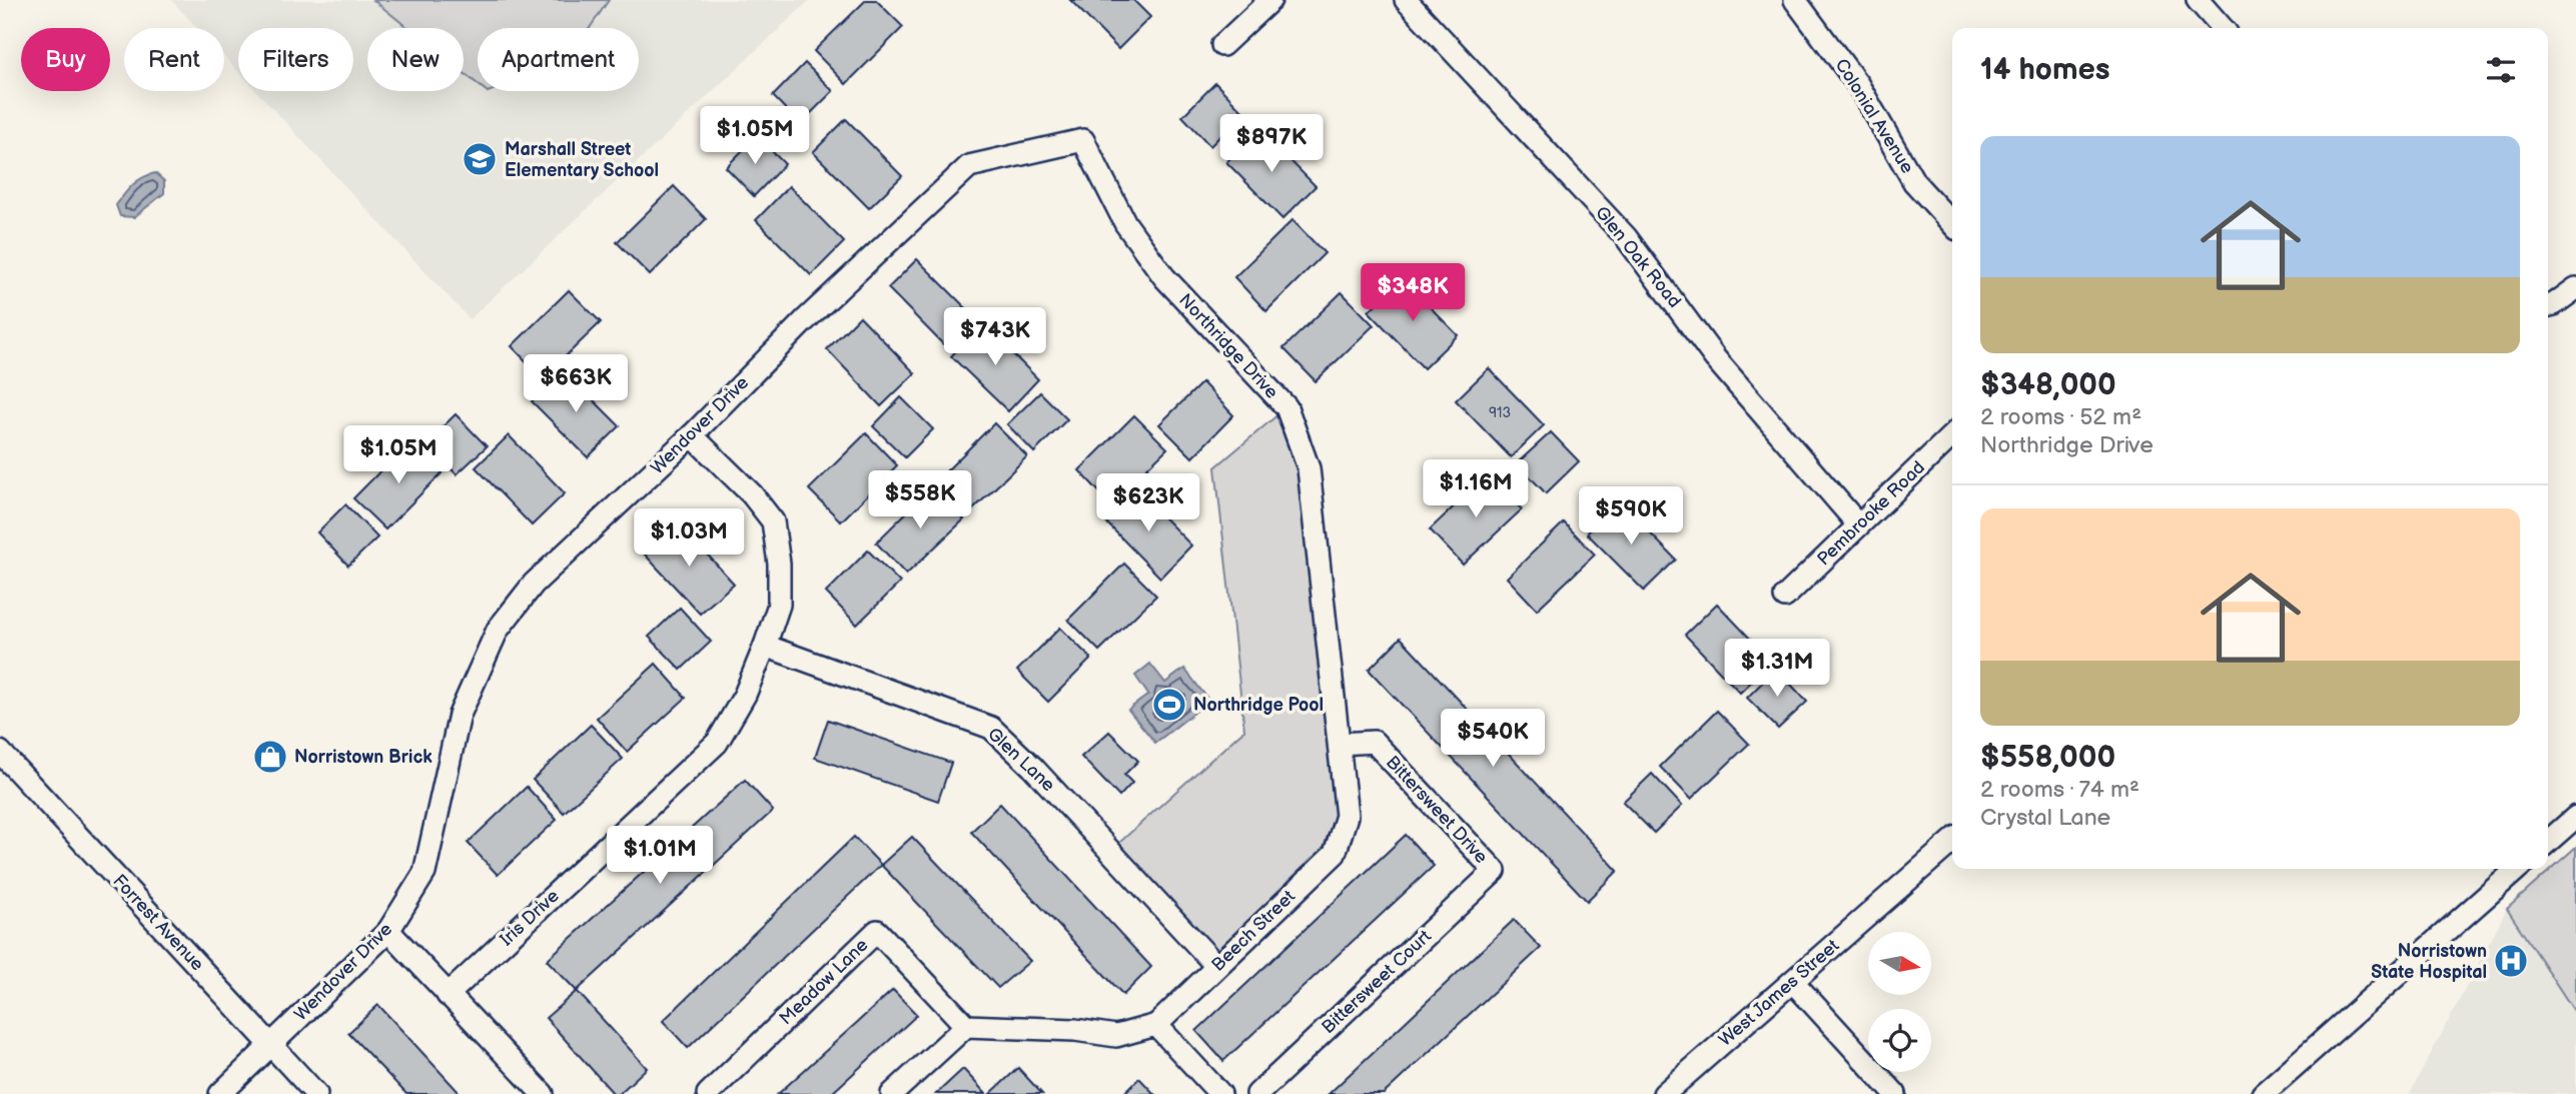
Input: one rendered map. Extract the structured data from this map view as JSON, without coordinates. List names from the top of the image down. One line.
{"streets":{"street":["Colonial Avenue","Glen Oak Road","Northridge Drive","Wendover Drive","Pembrooke Road","Glen Lane","Bittersweet Drive","Iris Drive","Forrest Avenue","Beech Street","Meadow Lane","Bittersweet Court","West James Street"]},"crossings":[["Glen Oak Road","Pembrooke Road"],["Northridge Drive","Wendover Drive"],["Northridge Drive","Beech Street"],["Wendover Drive","Iris Drive"],["Wendover Drive","Forrest Avenue"],["Glen Lane","Iris Drive"],["Glen Lane","Beech Street"],["Bittersweet Drive","Beech Street"],["Bittersweet Drive","Bittersweet Court"],["Beech Street","Meadow Lane"]],"places":{"school or university":["Marshall Street Elementary School"],"sports":["Northridge Pool"],"shop":["Norristown Brick"],"hospital":["Norristown State Hospital"]},"house_numbers":["913"],"north":"right","page":{"chip":["Buy","Rent","Filters","New","Apartment"],"heading":"14 homes","price":["$1.05M","$897K","$348K","$743K","$663K","$1.05M","$1.16M","$558K","$623K","$590K","$1.03M","$1.31M","$540K","$1.01M"],"list":[{"name":"$348,000","note":"2 rooms · 52 m² · Northridge Drive"},{"name":"$558,000","note":"2 rooms · 74 m² · Crystal Lane"}]}}
